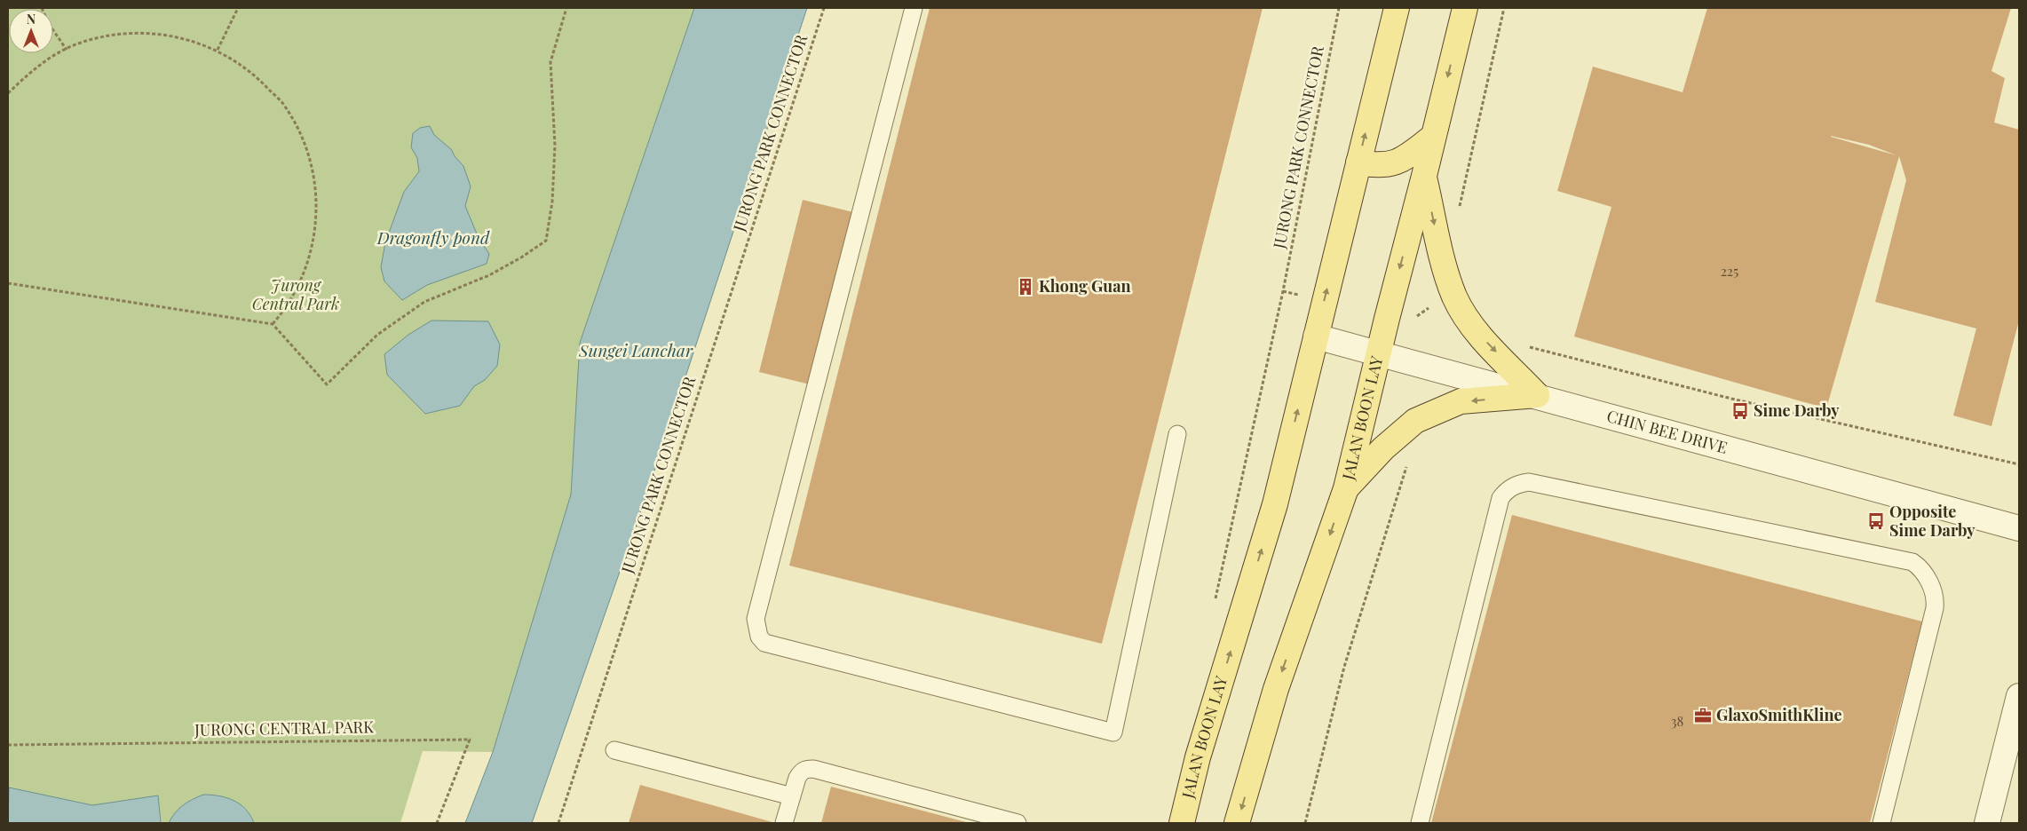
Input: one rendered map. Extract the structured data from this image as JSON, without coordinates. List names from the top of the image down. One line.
{"streets":{"main road":["JALAN BOON LAY"],"street":["CHIN BEE DRIVE"],"path":["JURONG PARK CONNECTOR","JURONG CENTRAL PARK"]},"crossings":[["JALAN BOON LAY","CHIN BEE DRIVE"]],"water":["Dragonfly pond","Sungei Lanchar"],"parks":["Jurong Central Park"],"places":{"building":["Khong Guan"],"bus stop":["Sime Darby","Opposite Sime Darby"],"office":["GlaxoSmithKline"]},"house_numbers":["225","38"],"north":"top"}
